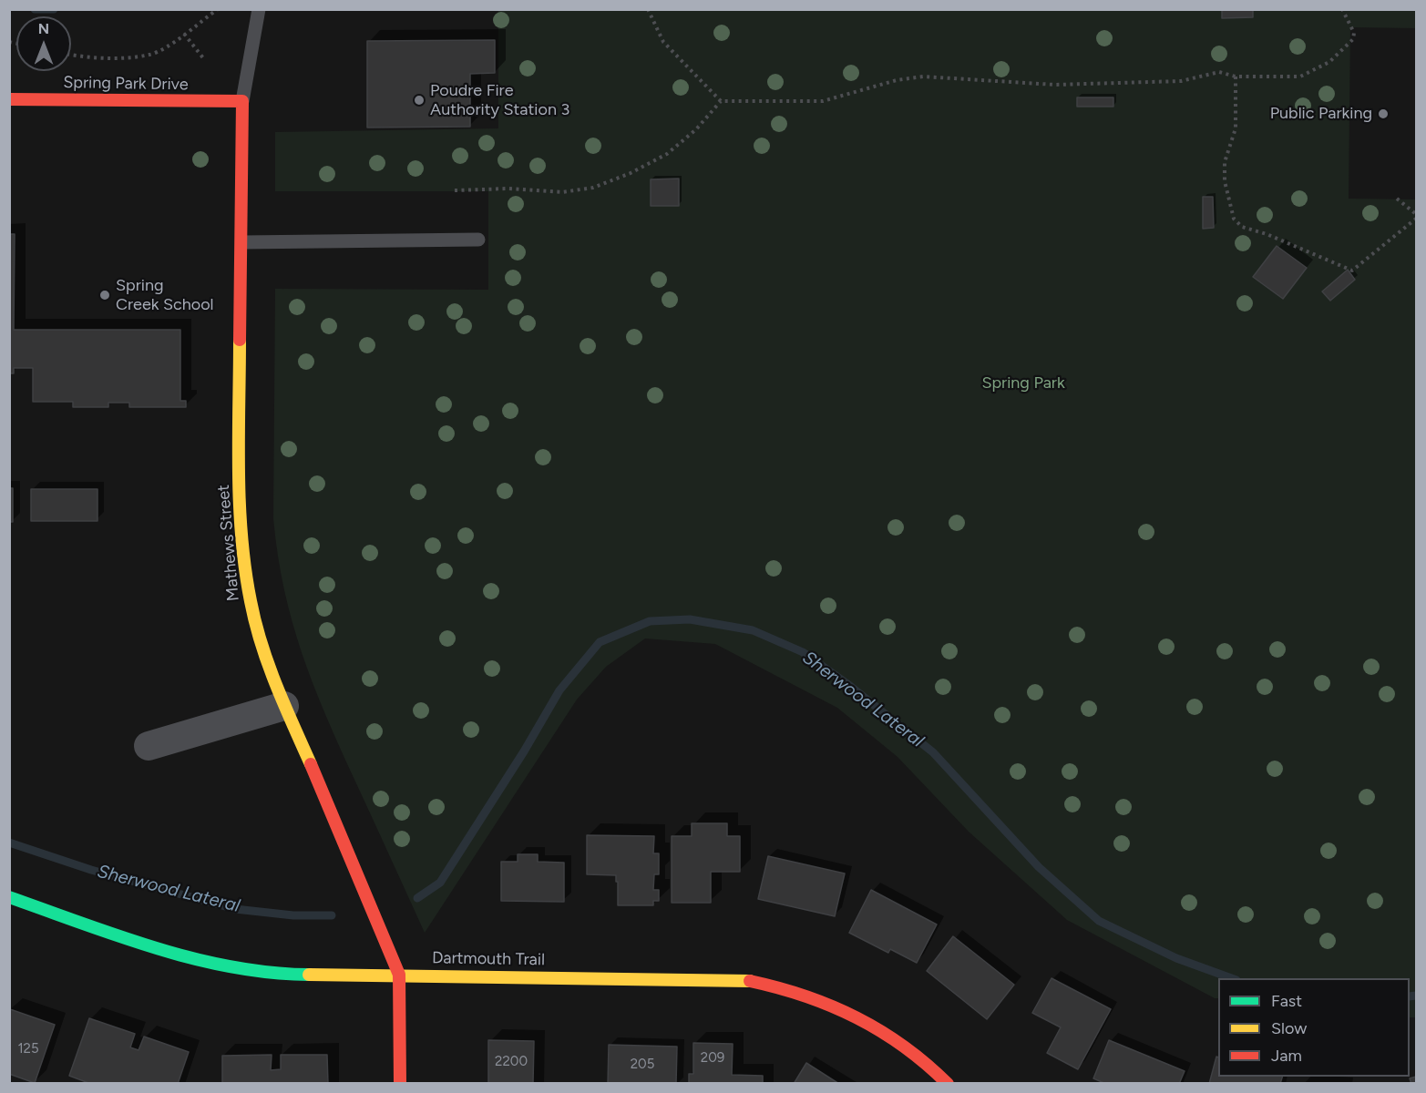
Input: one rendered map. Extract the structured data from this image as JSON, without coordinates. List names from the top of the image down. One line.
{"streets":{"street":["Spring Park Drive","Mathews Street","Dartmouth Trail"]},"crossings":[["Spring Park Drive","Mathews Street"],["Mathews Street","Dartmouth Trail"]],"water":["Sherwood Lateral"],"parks":["Spring Park"],"places":["Poudre Fire Authority Station 3","Public Parking","Spring Creek School"],"house_numbers":["125","209","2200","205"],"legend":["Fast","Slow","Jam"],"north":"top"}
